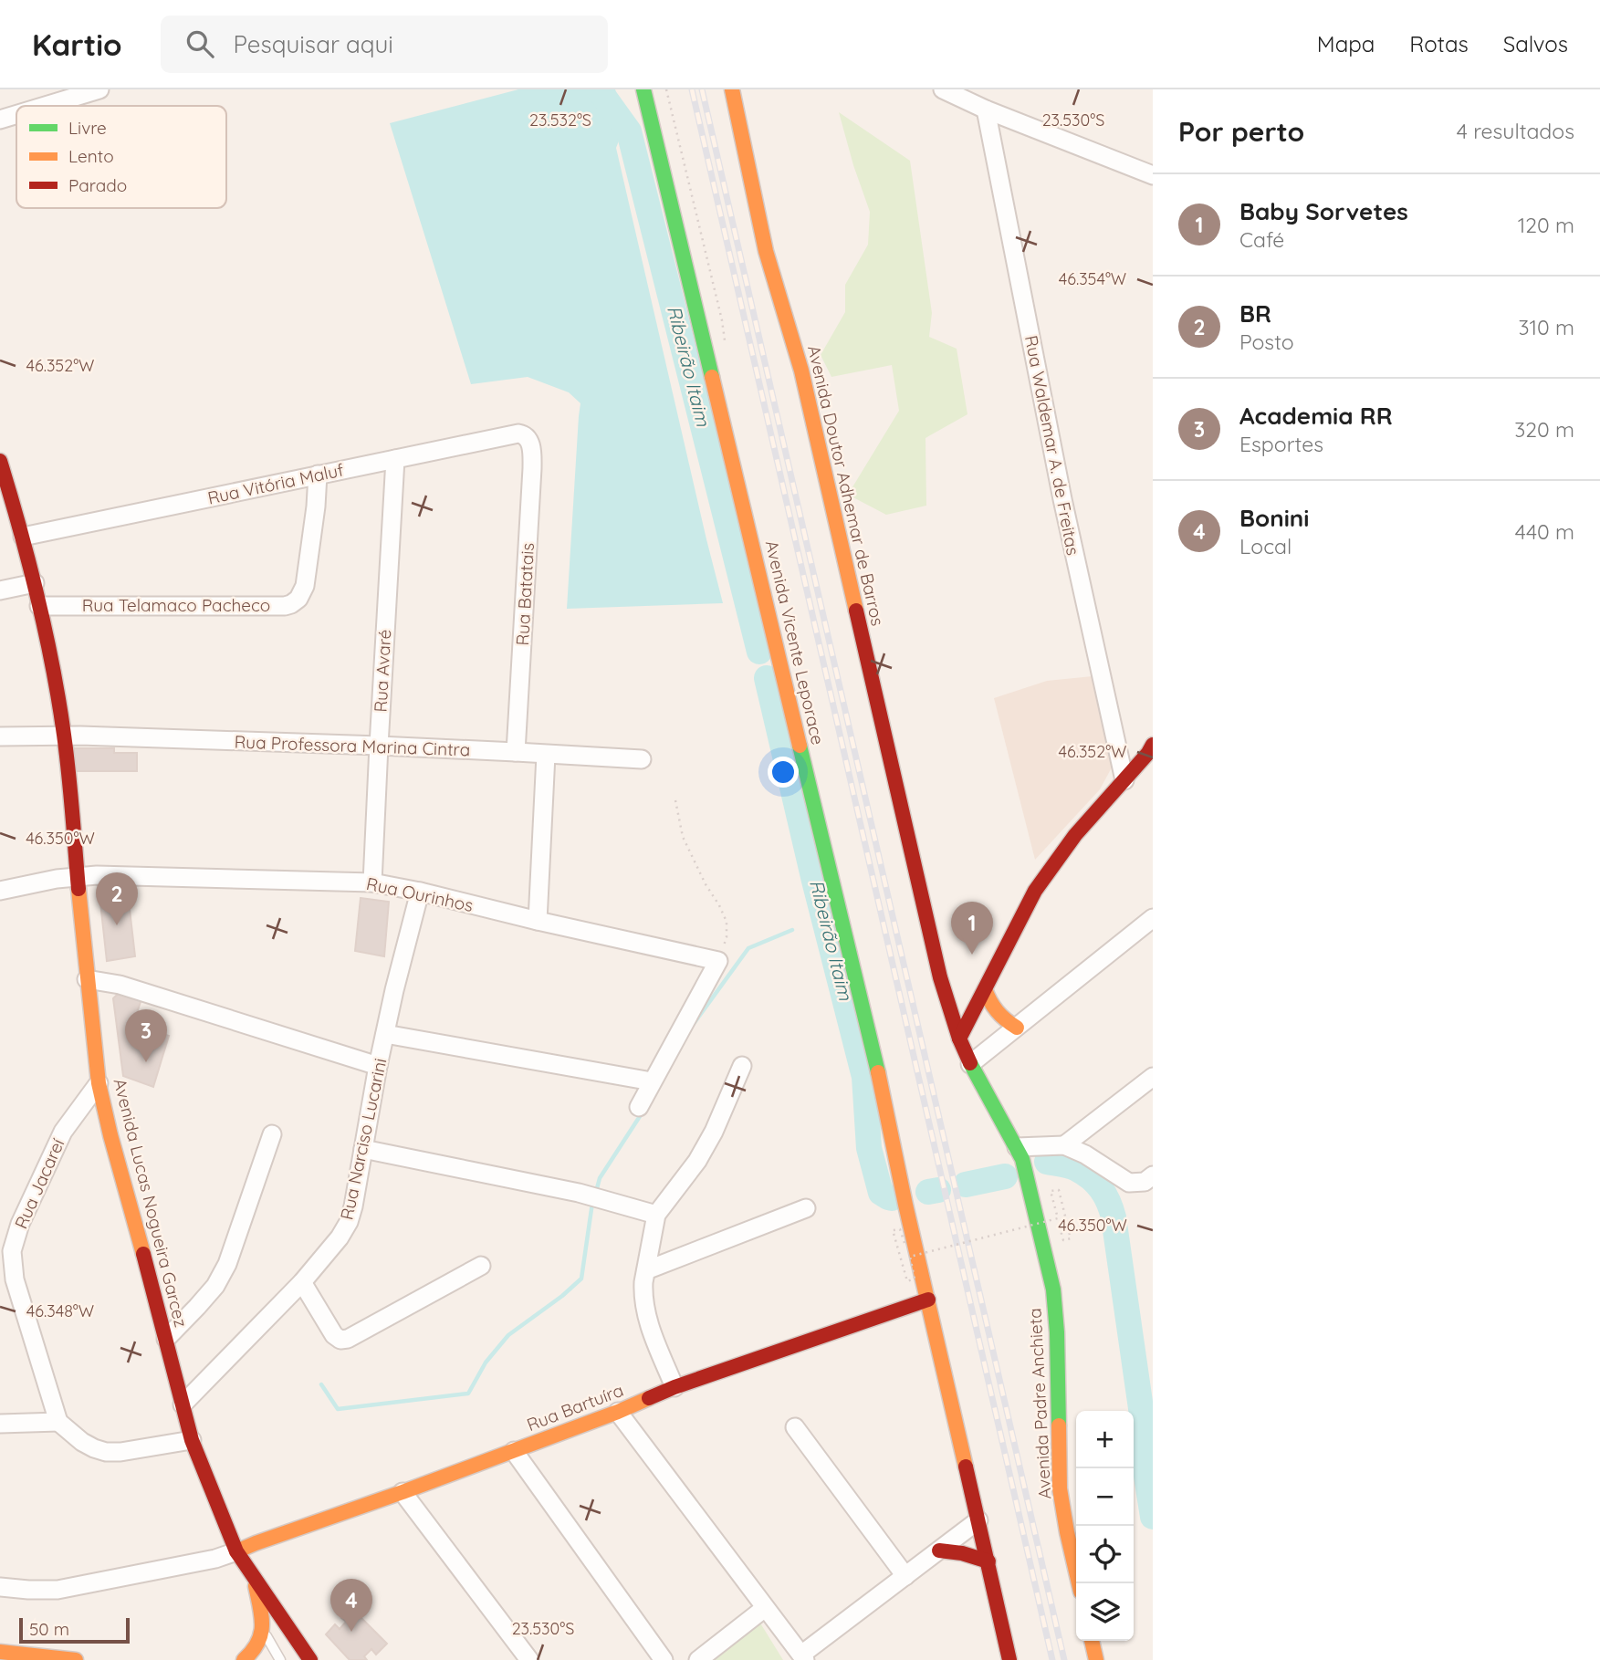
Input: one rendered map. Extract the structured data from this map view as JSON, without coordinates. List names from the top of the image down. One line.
{"streets":{"main road":["Avenida Doutor Adhemar de Barros","Avenida Vicente Leporace","Avenida Lucas Nogueira Garcez","Avenida Padre Anchieta","Rua Bartuíra"],"street":["Rua Waldemar A. de Freitas","Rua Vitória Maluf","Rua Batatais","Rua Telamaco Pacheco","Rua Avaré","Rua Professora Marina Cintra","Rua Ourinhos","Rua Narciso Lucarini","Rua Jacareí"]},"crossings":[["Rua Vitória Maluf","Rua Batatais"],["Rua Vitória Maluf","Rua Telamaco Pacheco"],["Rua Vitória Maluf","Rua Avaré"],["Rua Vitória Maluf","Avenida Lucas Nogueira Garcez"],["Avenida Doutor Adhemar de Barros","Avenida Padre Anchieta"],["Rua Batatais","Rua Professora Marina Cintra"],["Rua Telamaco Pacheco","Avenida Lucas Nogueira Garcez"],["Avenida Vicente Leporace","Rua Bartuíra"],["Rua Avaré","Rua Professora Marina Cintra"],["Rua Avaré","Rua Ourinhos"],["Rua Professora Marina Cintra","Avenida Lucas Nogueira Garcez"],["Rua Ourinhos","Rua Narciso Lucarini"],["Rua Ourinhos","Avenida Lucas Nogueira Garcez"],["Rua Narciso Lucarini","Avenida Lucas Nogueira Garcez"],["Rua Jacareí","Avenida Lucas Nogueira Garcez"],["Avenida Lucas Nogueira Garcez","Rua Bartuíra"]],"water":["Ribeirão Itaim"],"legend":["Livre","Lento","Parado"],"scale_bar":"50 m","page":{"header":"Kartio","search":"Pesquisar aqui","nav":["Mapa","Rotas","Salvos"],"heading":["Por perto","4 resultados"],"list":[{"mark":"1","name":"Baby Sorvetes","note":"Café","value":"120 m"},{"mark":"2","name":"BR","note":"Posto","value":"310 m"},{"mark":"3","name":"Academia RR","note":"Esportes","value":"320 m"},{"mark":"4","name":"Bonini","note":"Local","value":"440 m"}],"pins":["2","1","3","4"],"map_buttons":["+","−"],"scale":"50 m"},"coordinates":["23.532°S","23.530°S","46.354°W","46.352°W","46.350°W","46.348°W"]}
